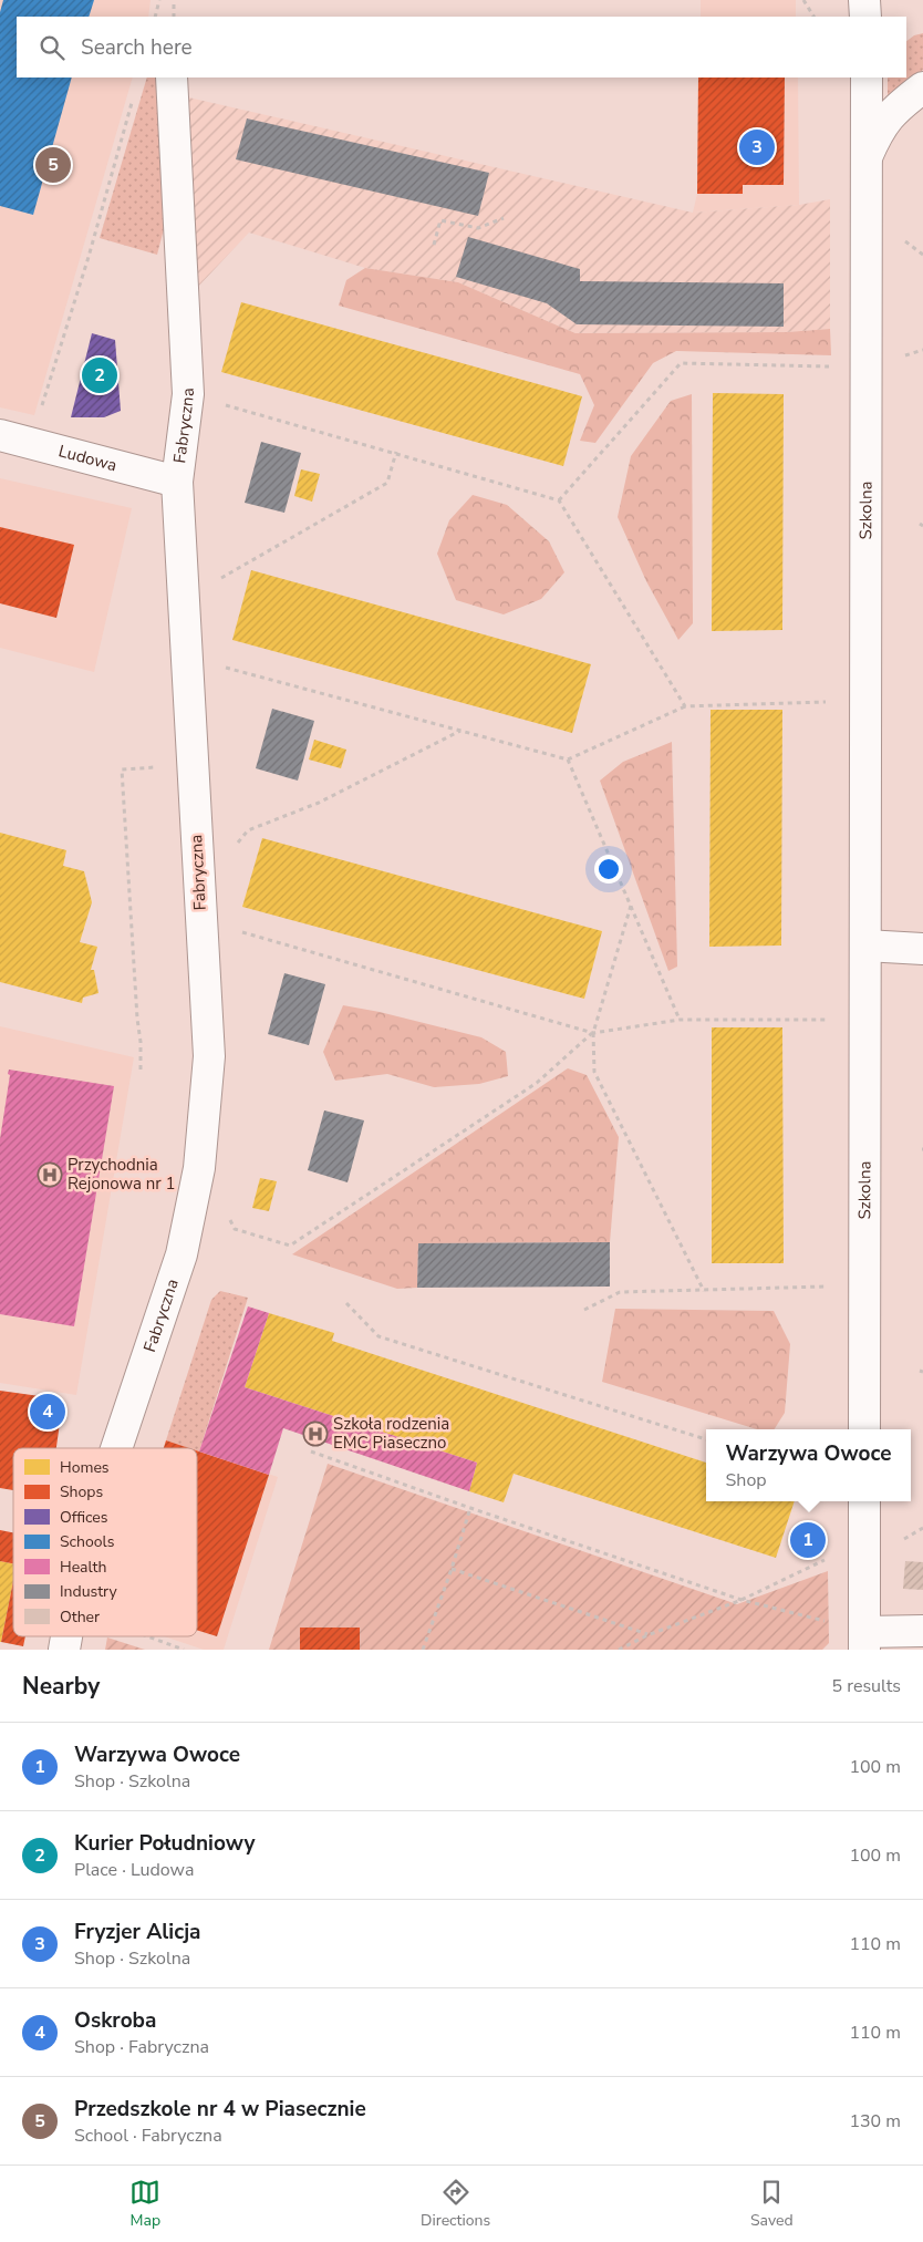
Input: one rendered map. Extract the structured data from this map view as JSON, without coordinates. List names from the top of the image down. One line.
{"streets":{"street":["Fabryczna","Ludowa","Szkolna"]},"crossings":[["Fabryczna","Ludowa"]],"places":{"hospital":["Przychodnia Rejonowa nr 1","Szkoła rodzenia EMC Piaseczno"]},"legend":["Homes","Shops","Offices","Schools","Health","Industry","Other"],"page":{"search":"Search here","pins":["3","5","2","4","1"],"popup":["Warzywa Owoce","Shop"],"heading":["Nearby","5 results"],"list":[{"mark":"1","name":"Warzywa Owoce","note":"Shop · Szkolna","value":"100 m"},{"mark":"2","name":"Kurier Południowy","note":"Place · Ludowa","value":"100 m"},{"mark":"3","name":"Fryzjer Alicja","note":"Shop · Szkolna","value":"110 m"},{"mark":"4","name":"Oskroba","note":"Shop · Fabryczna","value":"110 m"},{"mark":"5","name":"Przedszkole nr 4 w Piasecznie","note":"School · Fabryczna","value":"130 m"}],"nav":["Map","Directions","Saved"]}}
